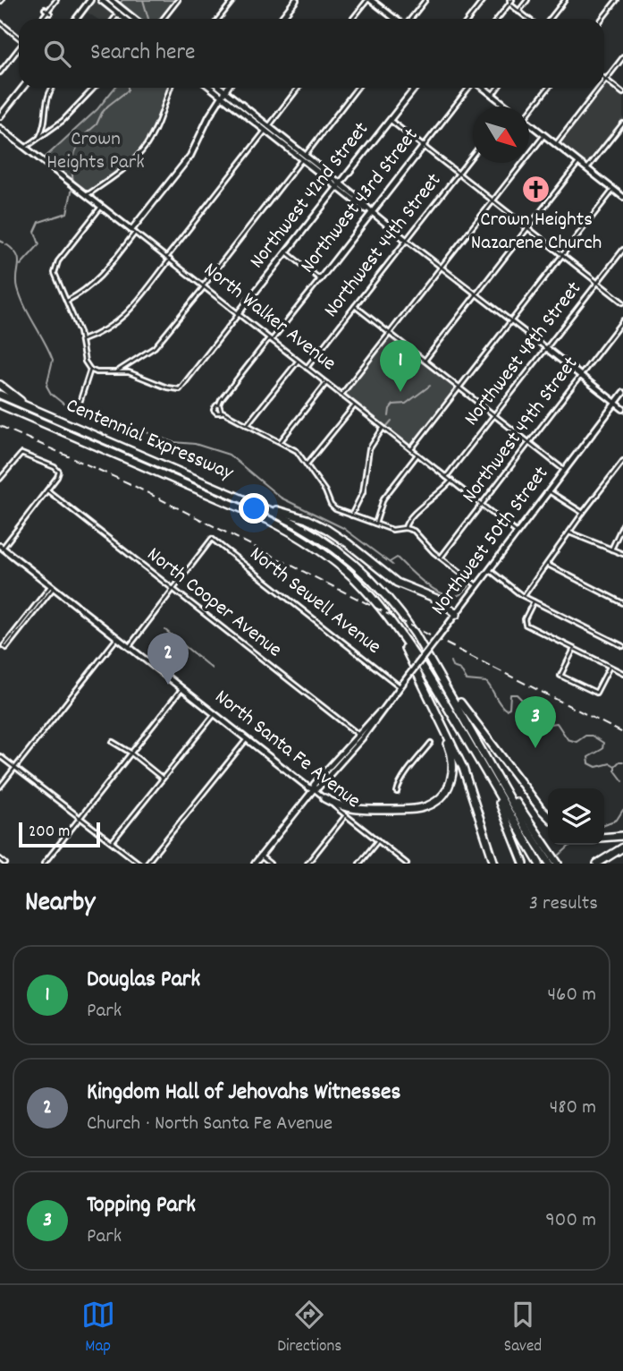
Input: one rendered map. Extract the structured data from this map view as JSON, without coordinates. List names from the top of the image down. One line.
{"streets":{"highway":["Centennial Expressway"],"street":["Northwest 42nd Street","Northwest 43rd Street","Northwest 44th Street","North Walker Avenue","Northwest 48th Street","Northwest 49th Street","Northwest 50th Street","North Sewell Avenue","North Cooper Avenue","North Santa Fe Avenue"]},"crossings":[["Northwest 42nd Street","North Walker Avenue"],["Northwest 43rd Street","North Walker Avenue"],["Northwest 44th Street","North Walker Avenue"],["North Walker Avenue","Northwest 48th Street"],["North Walker Avenue","Northwest 49th Street"],["North Walker Avenue","Northwest 50th Street"],["Northwest 50th Street","North Sewell Avenue"],["Northwest 50th Street","North Cooper Avenue"],["Northwest 50th Street","North Santa Fe Avenue"],["North Sewell Avenue","North Cooper Avenue"]],"parks":["Crown Heights Park"],"places":{"church":["Crown Heights Nazarene Church"]},"scale_bar":"200 m","north":"bottom right","page":{"search":"Search here","pins":["1","2","3"],"scale":"200 m","heading":["Nearby","3 results"],"list":[{"mark":"1","name":"Douglas Park","note":"Park","value":"460 m"},{"mark":"2","name":"Kingdom Hall of Jehovahs Witnesses","note":"Church · North Santa Fe Avenue","value":"480 m"},{"mark":"3","name":"Topping Park","note":"Park","value":"900 m"}],"nav":["Map","Directions","Saved"]}}
